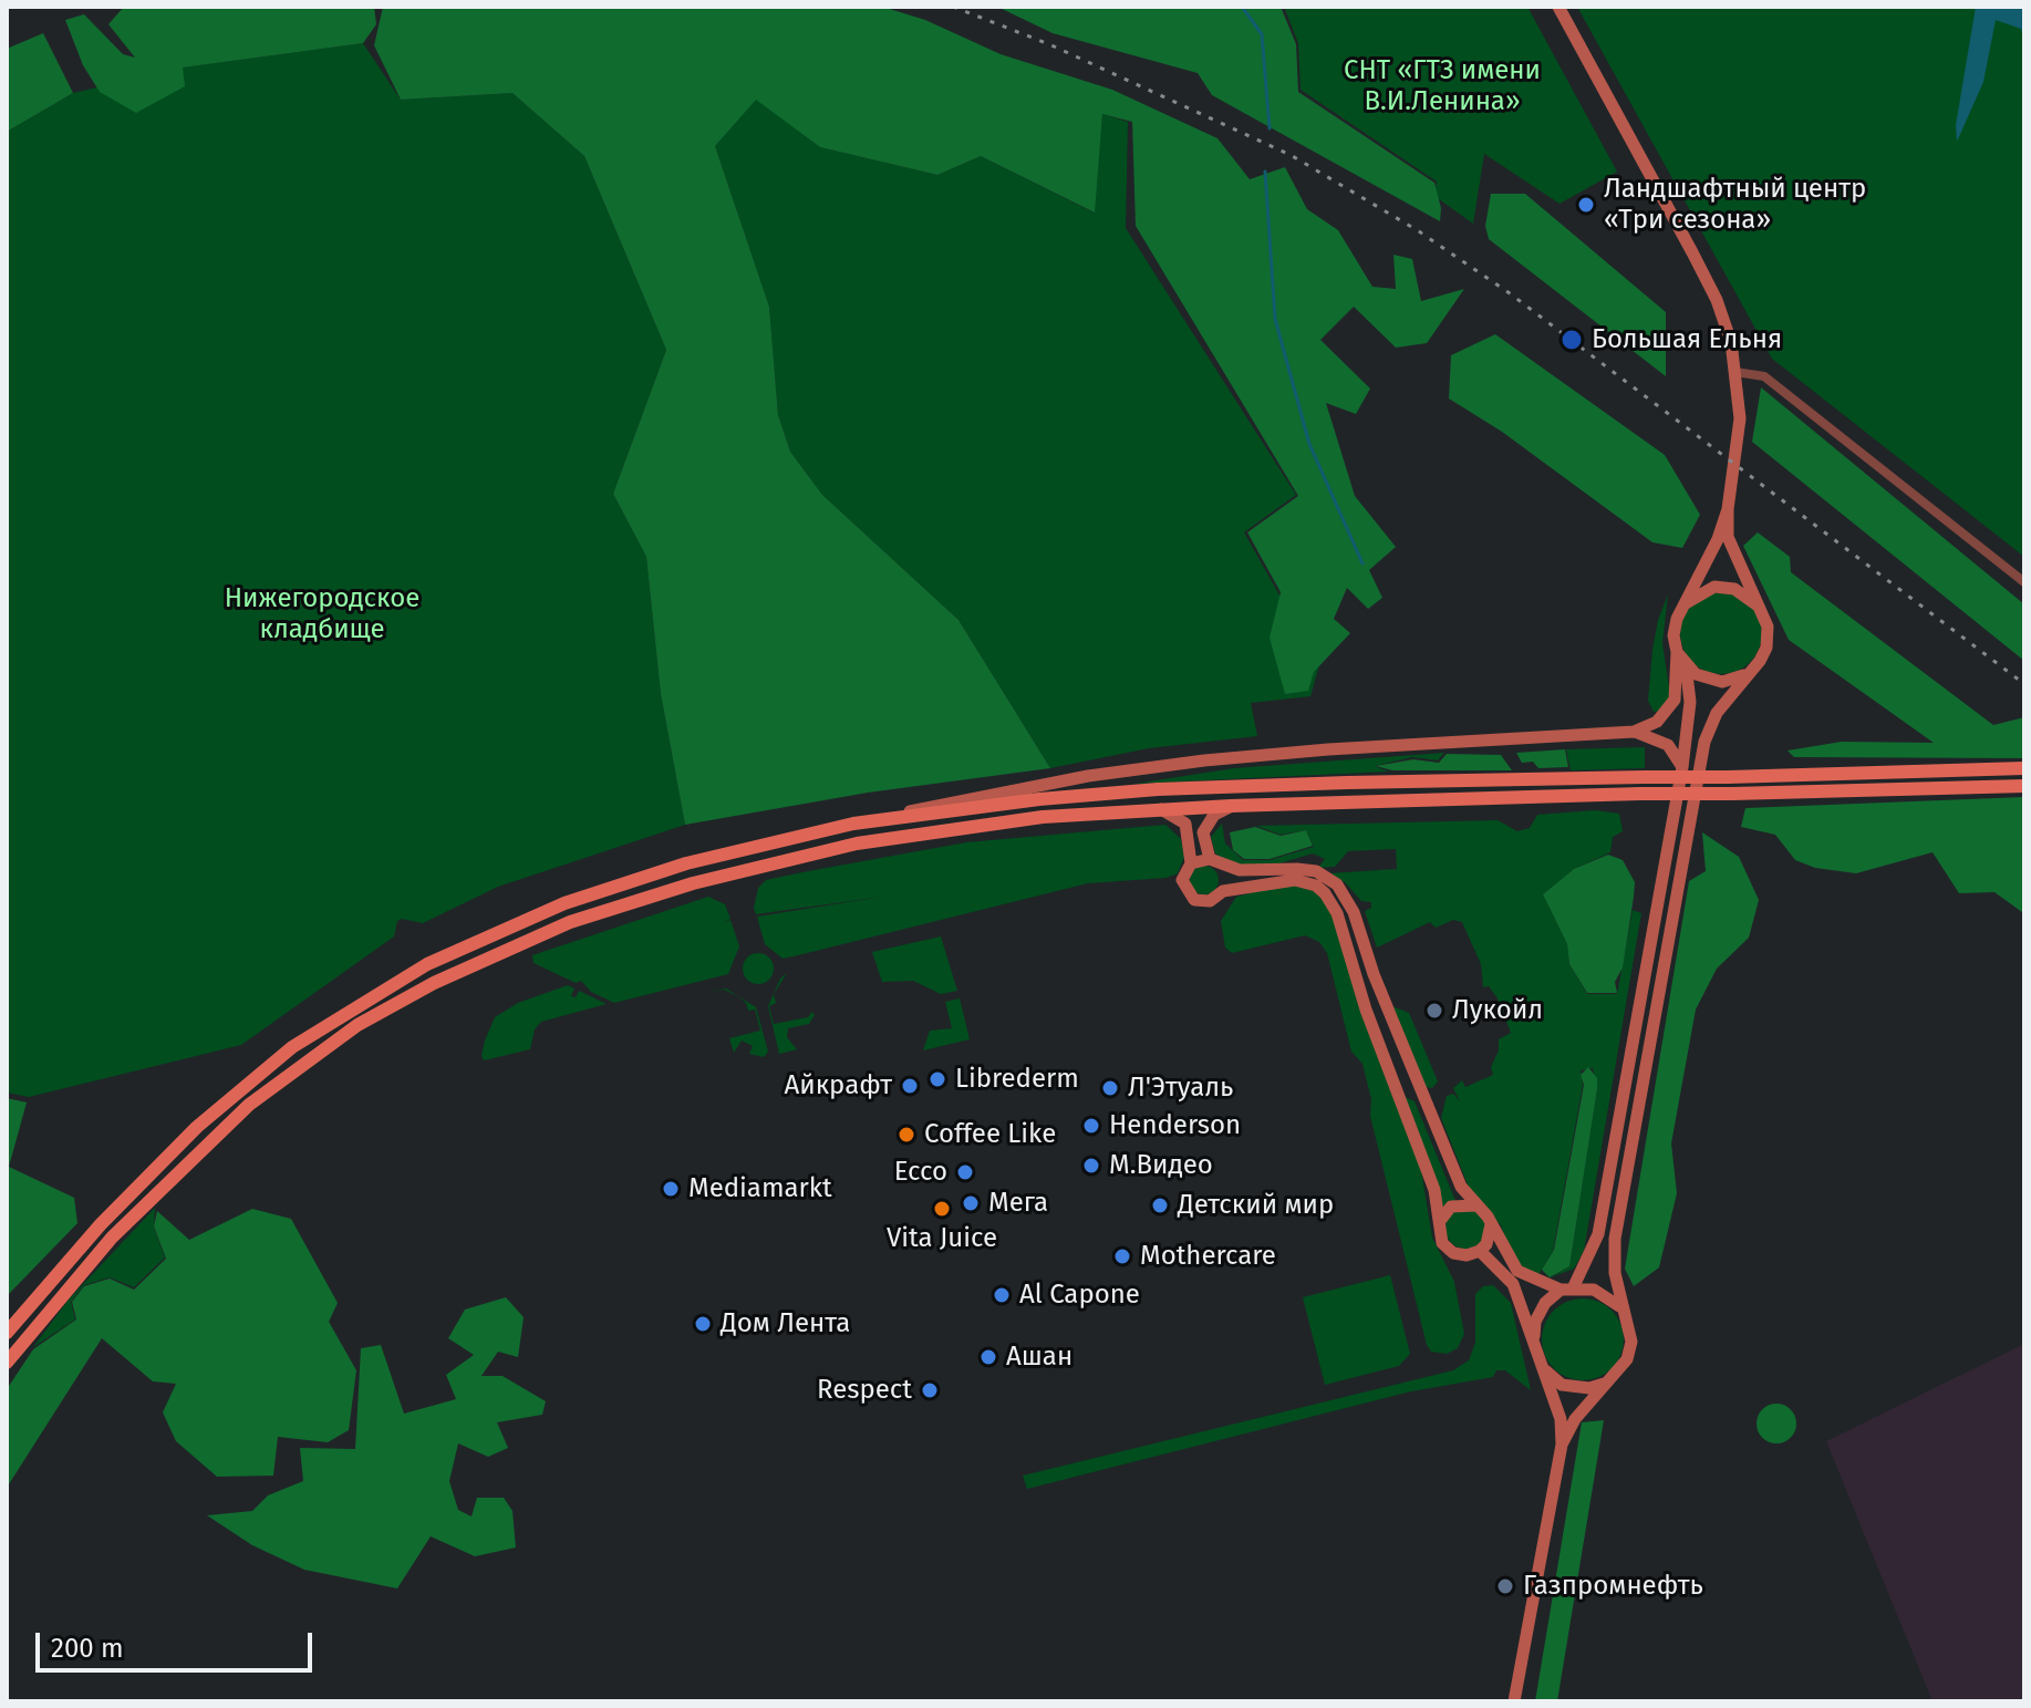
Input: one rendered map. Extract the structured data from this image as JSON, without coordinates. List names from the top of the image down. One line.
{"parks":["СНТ «ГТЗ имени В.И.Ленина»","Нижегородское кладбище"],"places":["Ландшафтный центр «Три сезона»","Большая Ельня","Лукойл","Librederm","Айкрафт","Л'Этуаль","Henderson","Coffee Like","М.Видео","Ecco","Mediamarkt","Мега","Детский мир","Vita Juice","Mothercare","Al Capone","Дом Лента","Ашан","Respect","Газпромнефть"],"scale_bar":"200 m"}
